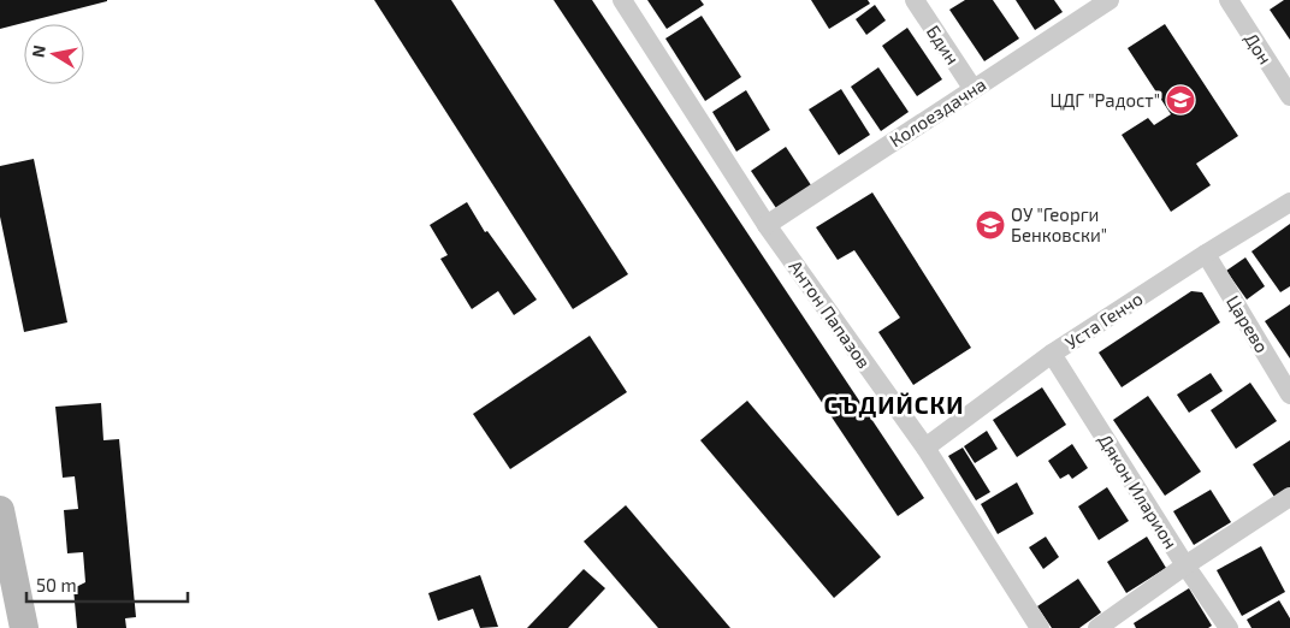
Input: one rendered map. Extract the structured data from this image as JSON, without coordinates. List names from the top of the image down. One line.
{"streets":{"street":["Бдин","Дон","Колоездачна","Антон Папазов","Уста Генчо","Царево","Дякон Иларион"]},"crossings":[["Бдин","Колоездачна"],["Колоездачна","Антон Папазов"],["Антон Папазов","Уста Генчо"],["Уста Генчо","Царево"],["Уста Генчо","Дякон Иларион"]],"districts":["СЪДИЙСКИ"],"places":{"school or university":["ЦДГ \"Радост\"","ОУ \"Георги Бенковски\""]},"scale_bar":"50 m","north":"left"}
